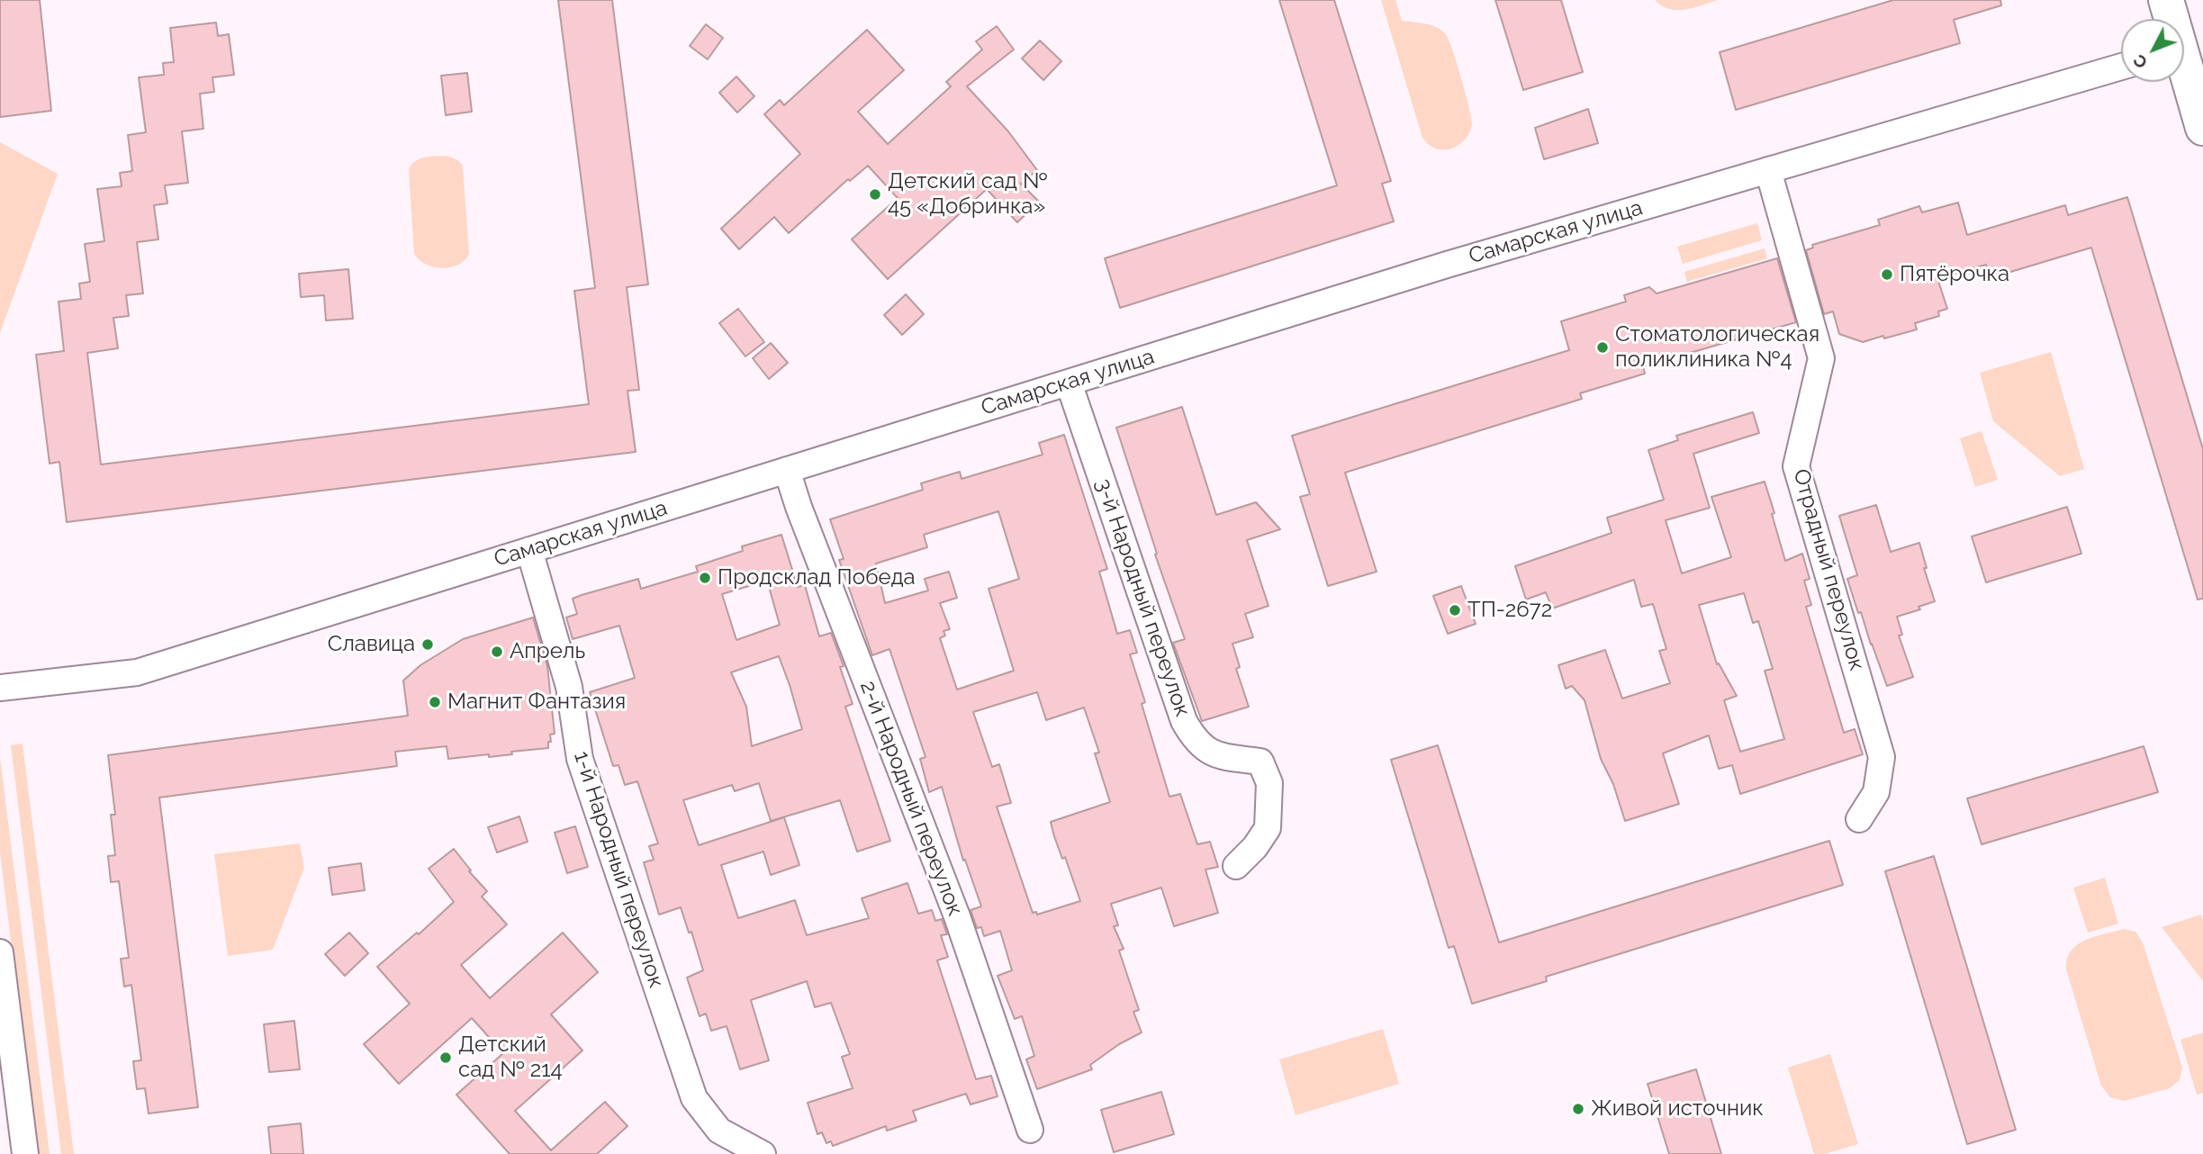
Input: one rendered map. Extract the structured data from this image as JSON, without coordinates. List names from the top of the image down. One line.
{"streets":{"street":["Самарская улица","Отрадный переулок","3-й Народный переулок","2-й Народный переулок","1-й Народный переулок"]},"crossings":[["Самарская улица","Отрадный переулок"],["Самарская улица","3-й Народный переулок"],["Самарская улица","2-й Народный переулок"],["Самарская улица","1-й Народный переулок"]],"places":["Детский сад № 45 «Добринка»","Пятёрочка","Стоматологическая поликлиника №4","Продсклад Победа","ТП-2672","Славица","Апрель","Магнит Фантазия","Детский сад № 214","Живой источник"],"north":"bottom left"}
